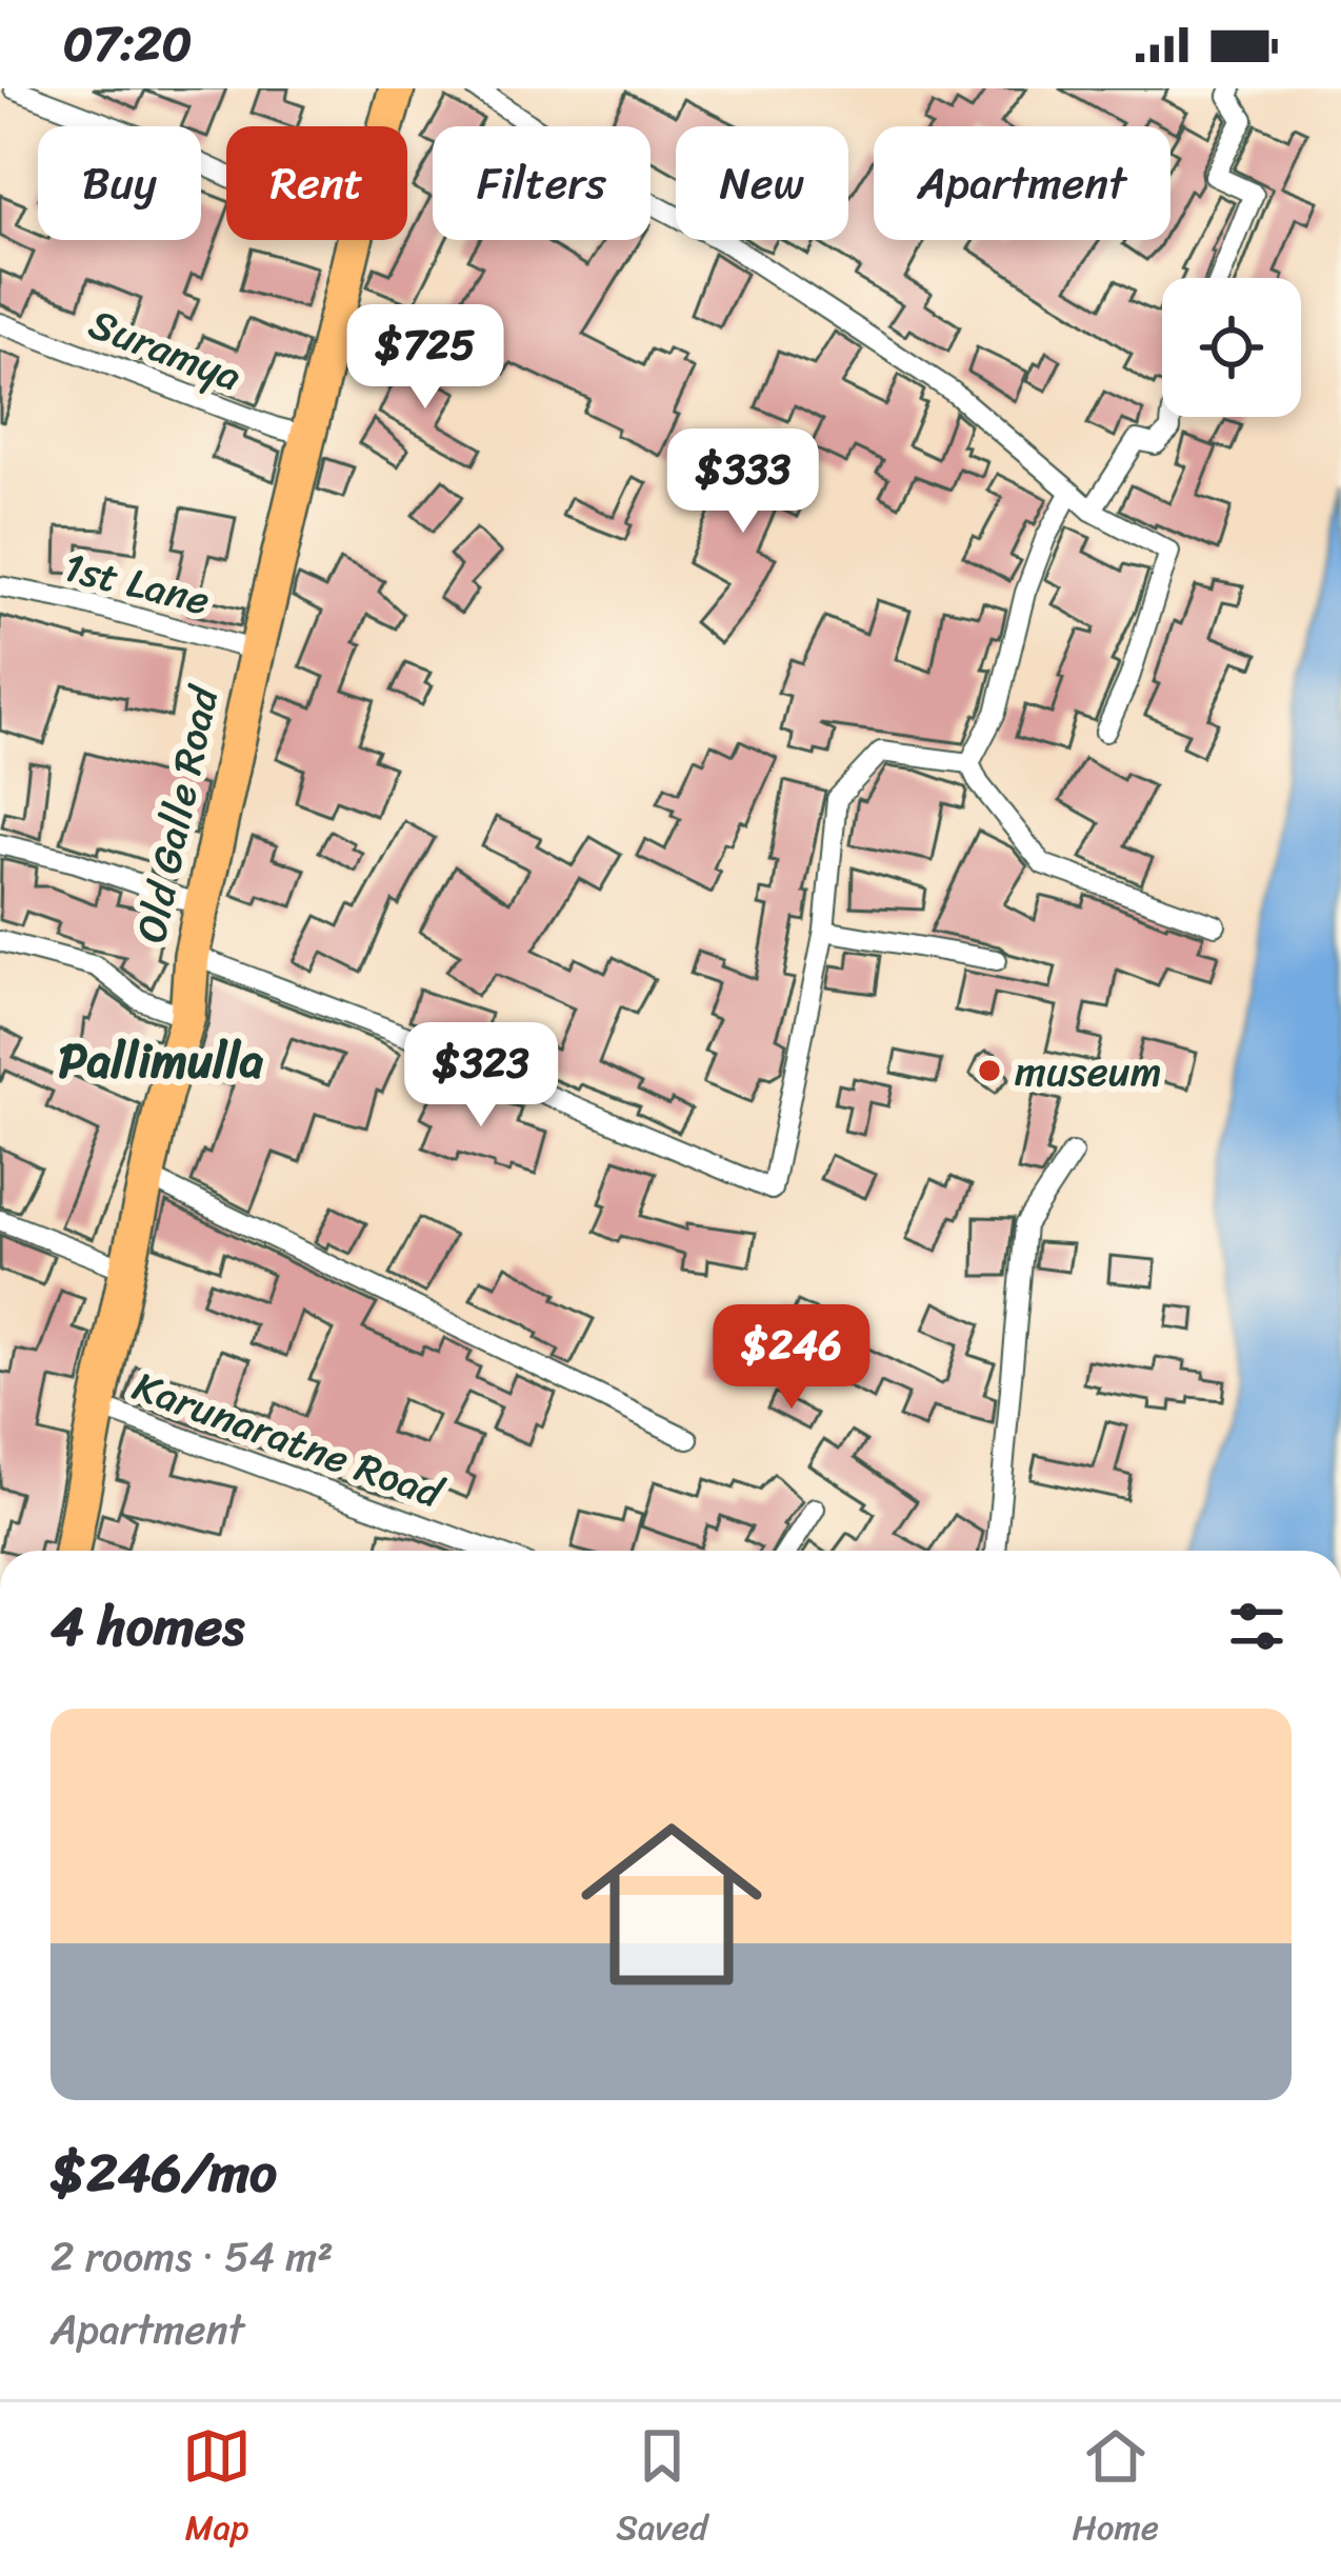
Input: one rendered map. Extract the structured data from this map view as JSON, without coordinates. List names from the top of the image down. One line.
{"streets":{"highway":["Old Galle Road"],"street":["Suramya","1st Lane","Karunaratne Road"]},"crossings":[["Suramya","Old Galle Road"],["1st Lane","Old Galle Road"],["Old Galle Road","Karunaratne Road"]],"districts":["Pallimulla"],"places":["museum"],"page":{"status":"07:20","chip":["Buy","Rent","Filters","New","Apartment"],"price":["$725","$333","$323","$246"],"heading":"4 homes","list":[{"name":"$246/mo","note":"2 rooms · 54 m² · Apartment"}],"tabs":["Map","Saved","Home"]}}
